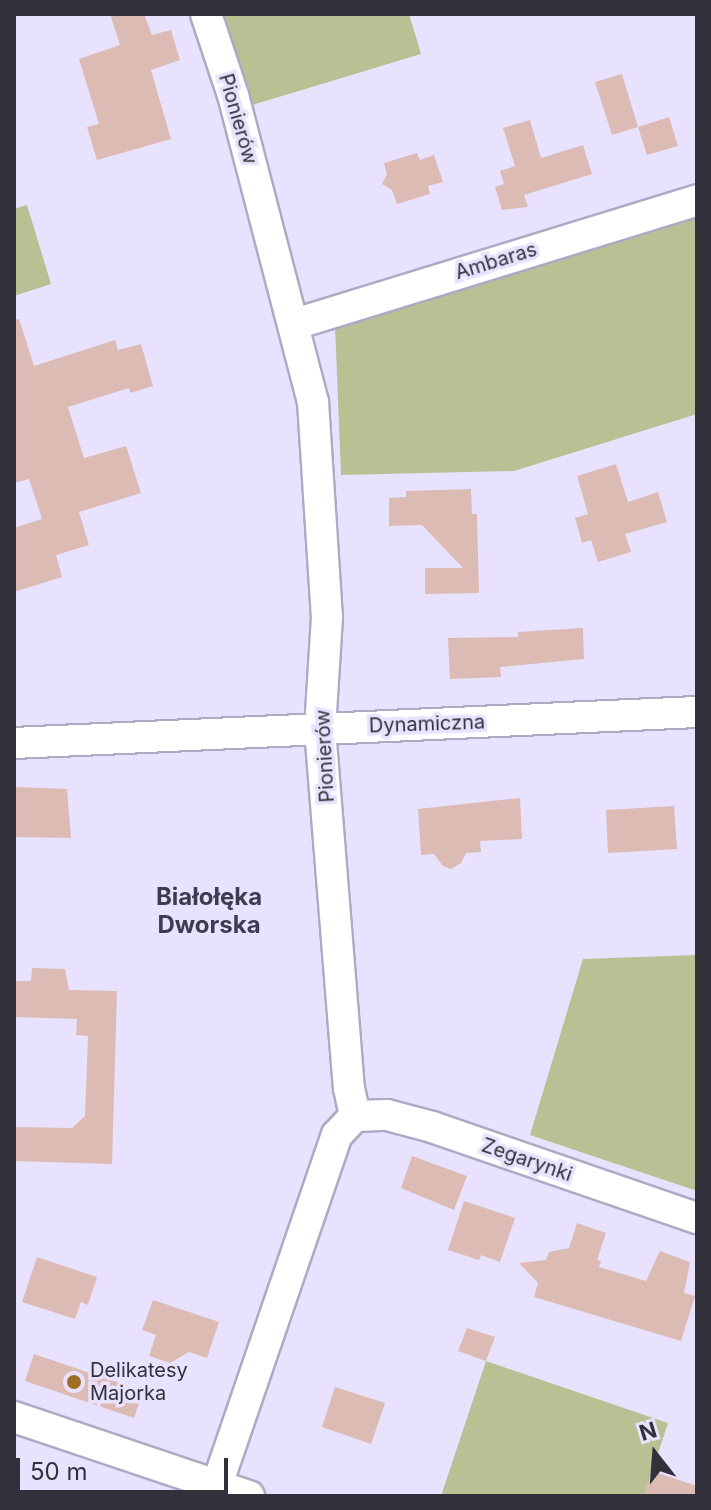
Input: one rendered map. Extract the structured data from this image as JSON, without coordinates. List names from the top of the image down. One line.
{"streets":{"street":["Pionierów","Ambaras","Dynamiczna","Zegarynki"]},"crossings":[["Pionierów","Ambaras"],["Pionierów","Dynamiczna"],["Pionierów","Zegarynki"]],"districts":["Białołęka Dworska"],"places":["Delikatesy Majorka"],"scale_bar":"50 m","north":"top"}
